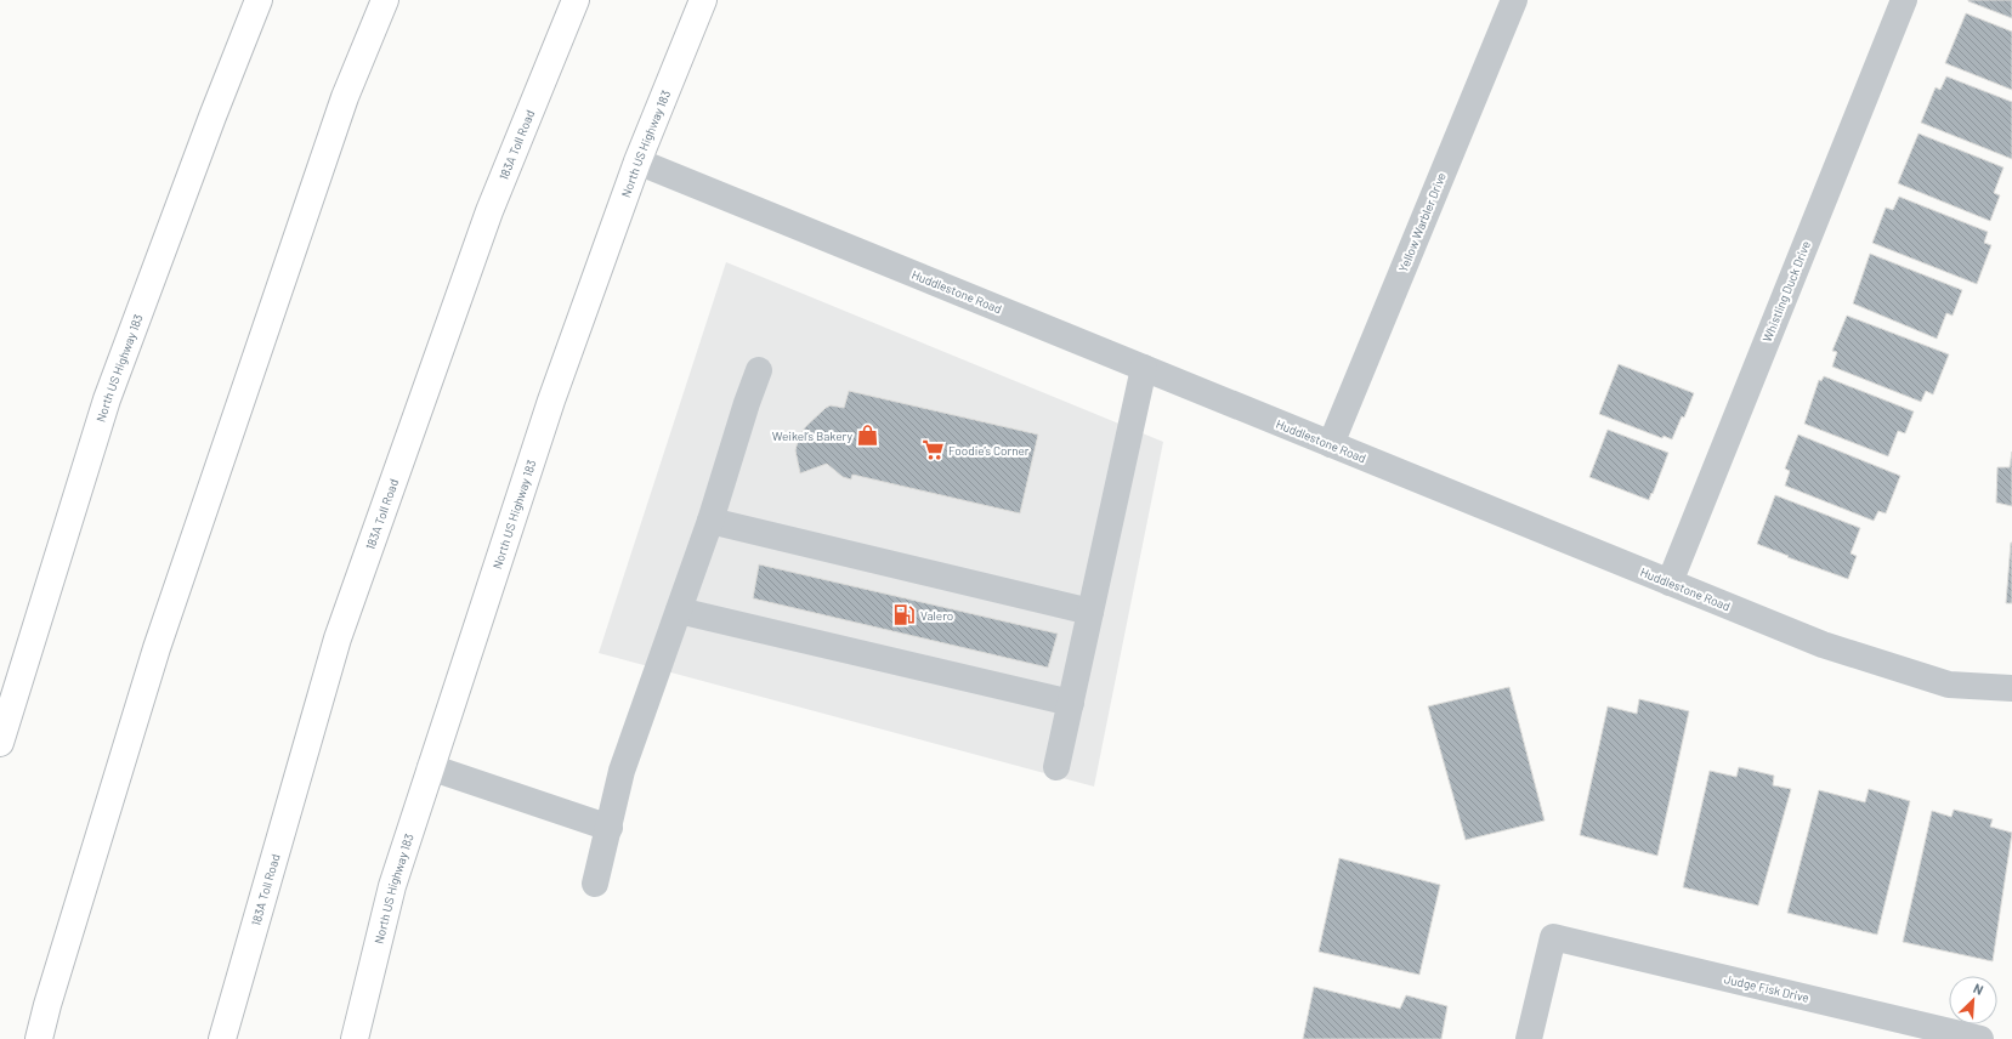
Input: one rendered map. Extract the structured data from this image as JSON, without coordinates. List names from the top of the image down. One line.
{"streets":{"main road":["183A Toll Road","North US Highway 183"],"street":["Yellow Warbler Drive","Huddlestone Road","Whistling Duck Drive","Judge Fisk Drive"]},"crossings":[["North US Highway 183","Huddlestone Road"],["Yellow Warbler Drive","Huddlestone Road"],["Huddlestone Road","Whistling Duck Drive"]],"places":{"shop":["Weikel’s Bakery"],"supermarket":["Foodie’s Corner"],"fuel station":["Valero"]},"north":"top right"}
